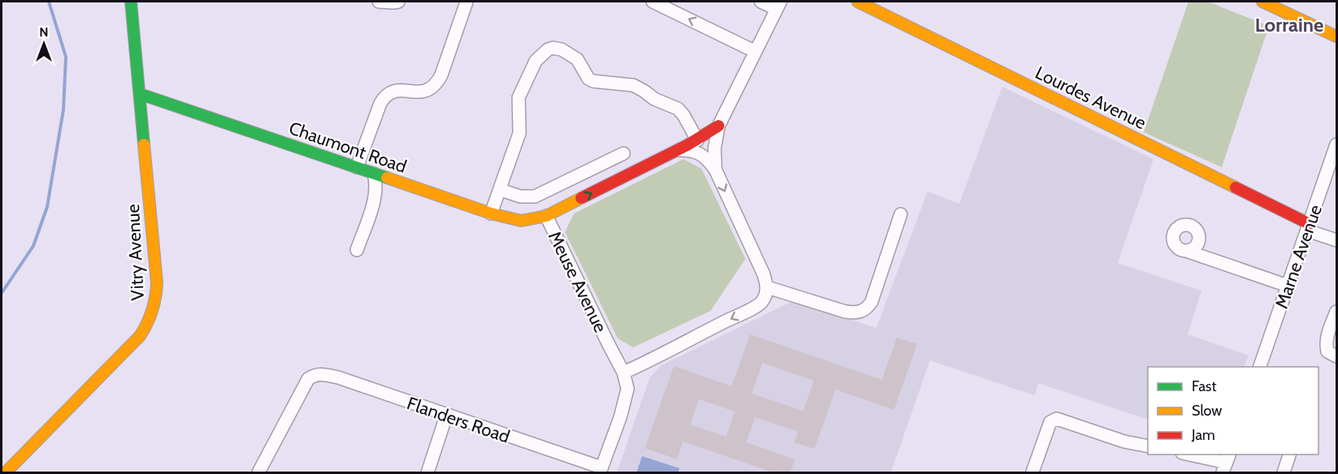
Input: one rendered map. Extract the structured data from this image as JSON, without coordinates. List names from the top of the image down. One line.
{"streets":{"street":["Lourdes Avenue","Chaumont Road","Vitry Avenue","Marne Avenue","Meuse Avenue","Flanders Road"]},"crossings":[["Lourdes Avenue","Marne Avenue"],["Chaumont Road","Vitry Avenue"],["Chaumont Road","Meuse Avenue"],["Meuse Avenue","Flanders Road"]],"districts":["Lorraine"],"legend":["Fast","Slow","Jam"],"north":"top"}
